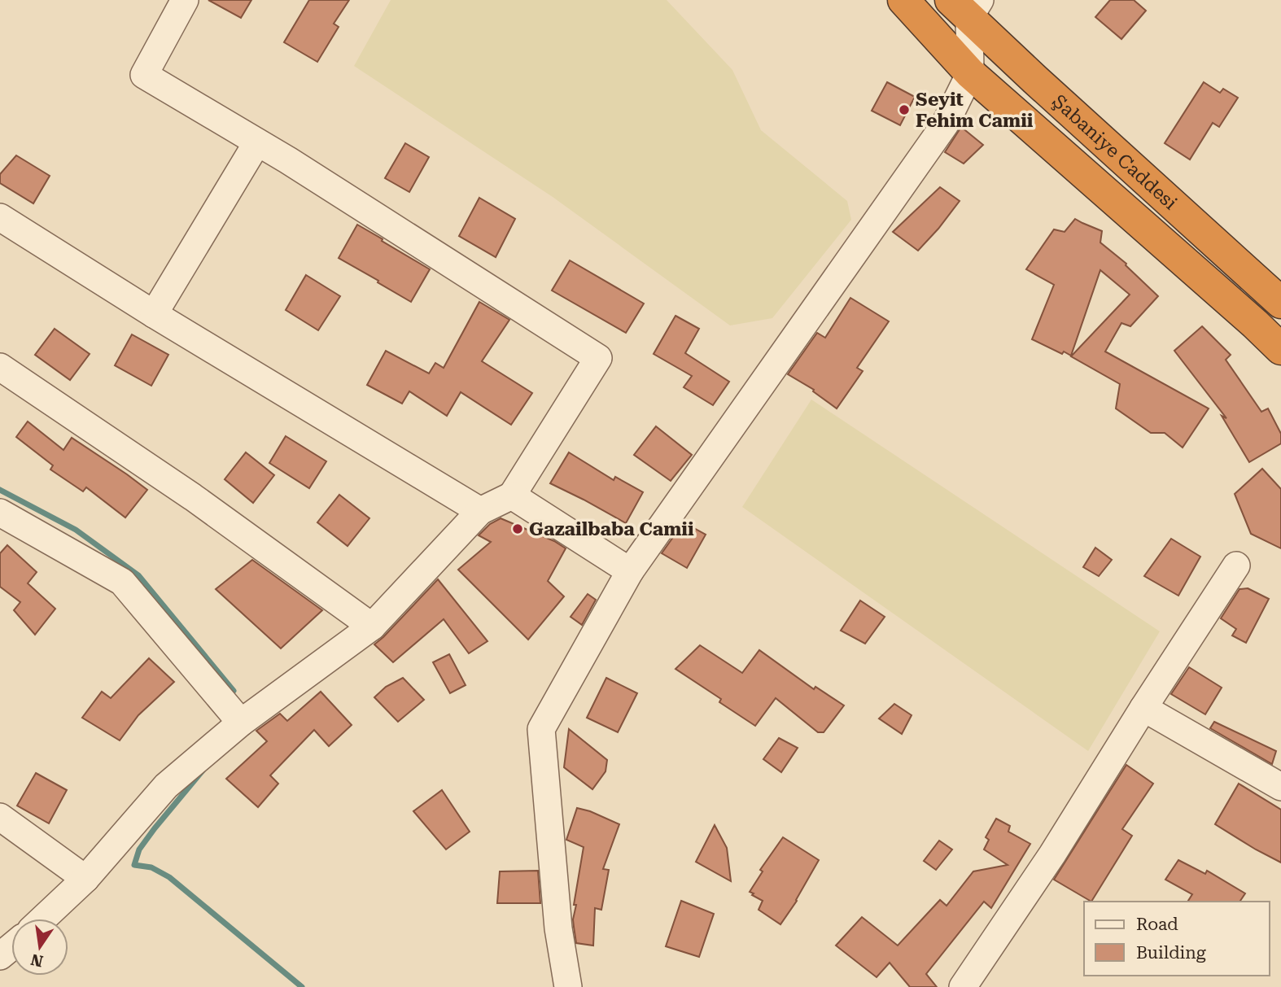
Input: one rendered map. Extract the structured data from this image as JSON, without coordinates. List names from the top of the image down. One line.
{"streets":{"highway":["Şabaniye Caddesi"]},"places":["Seyit Fehim Camii","Gazailbaba Camii"],"legend":["Road","Building"],"north":"bottom"}
